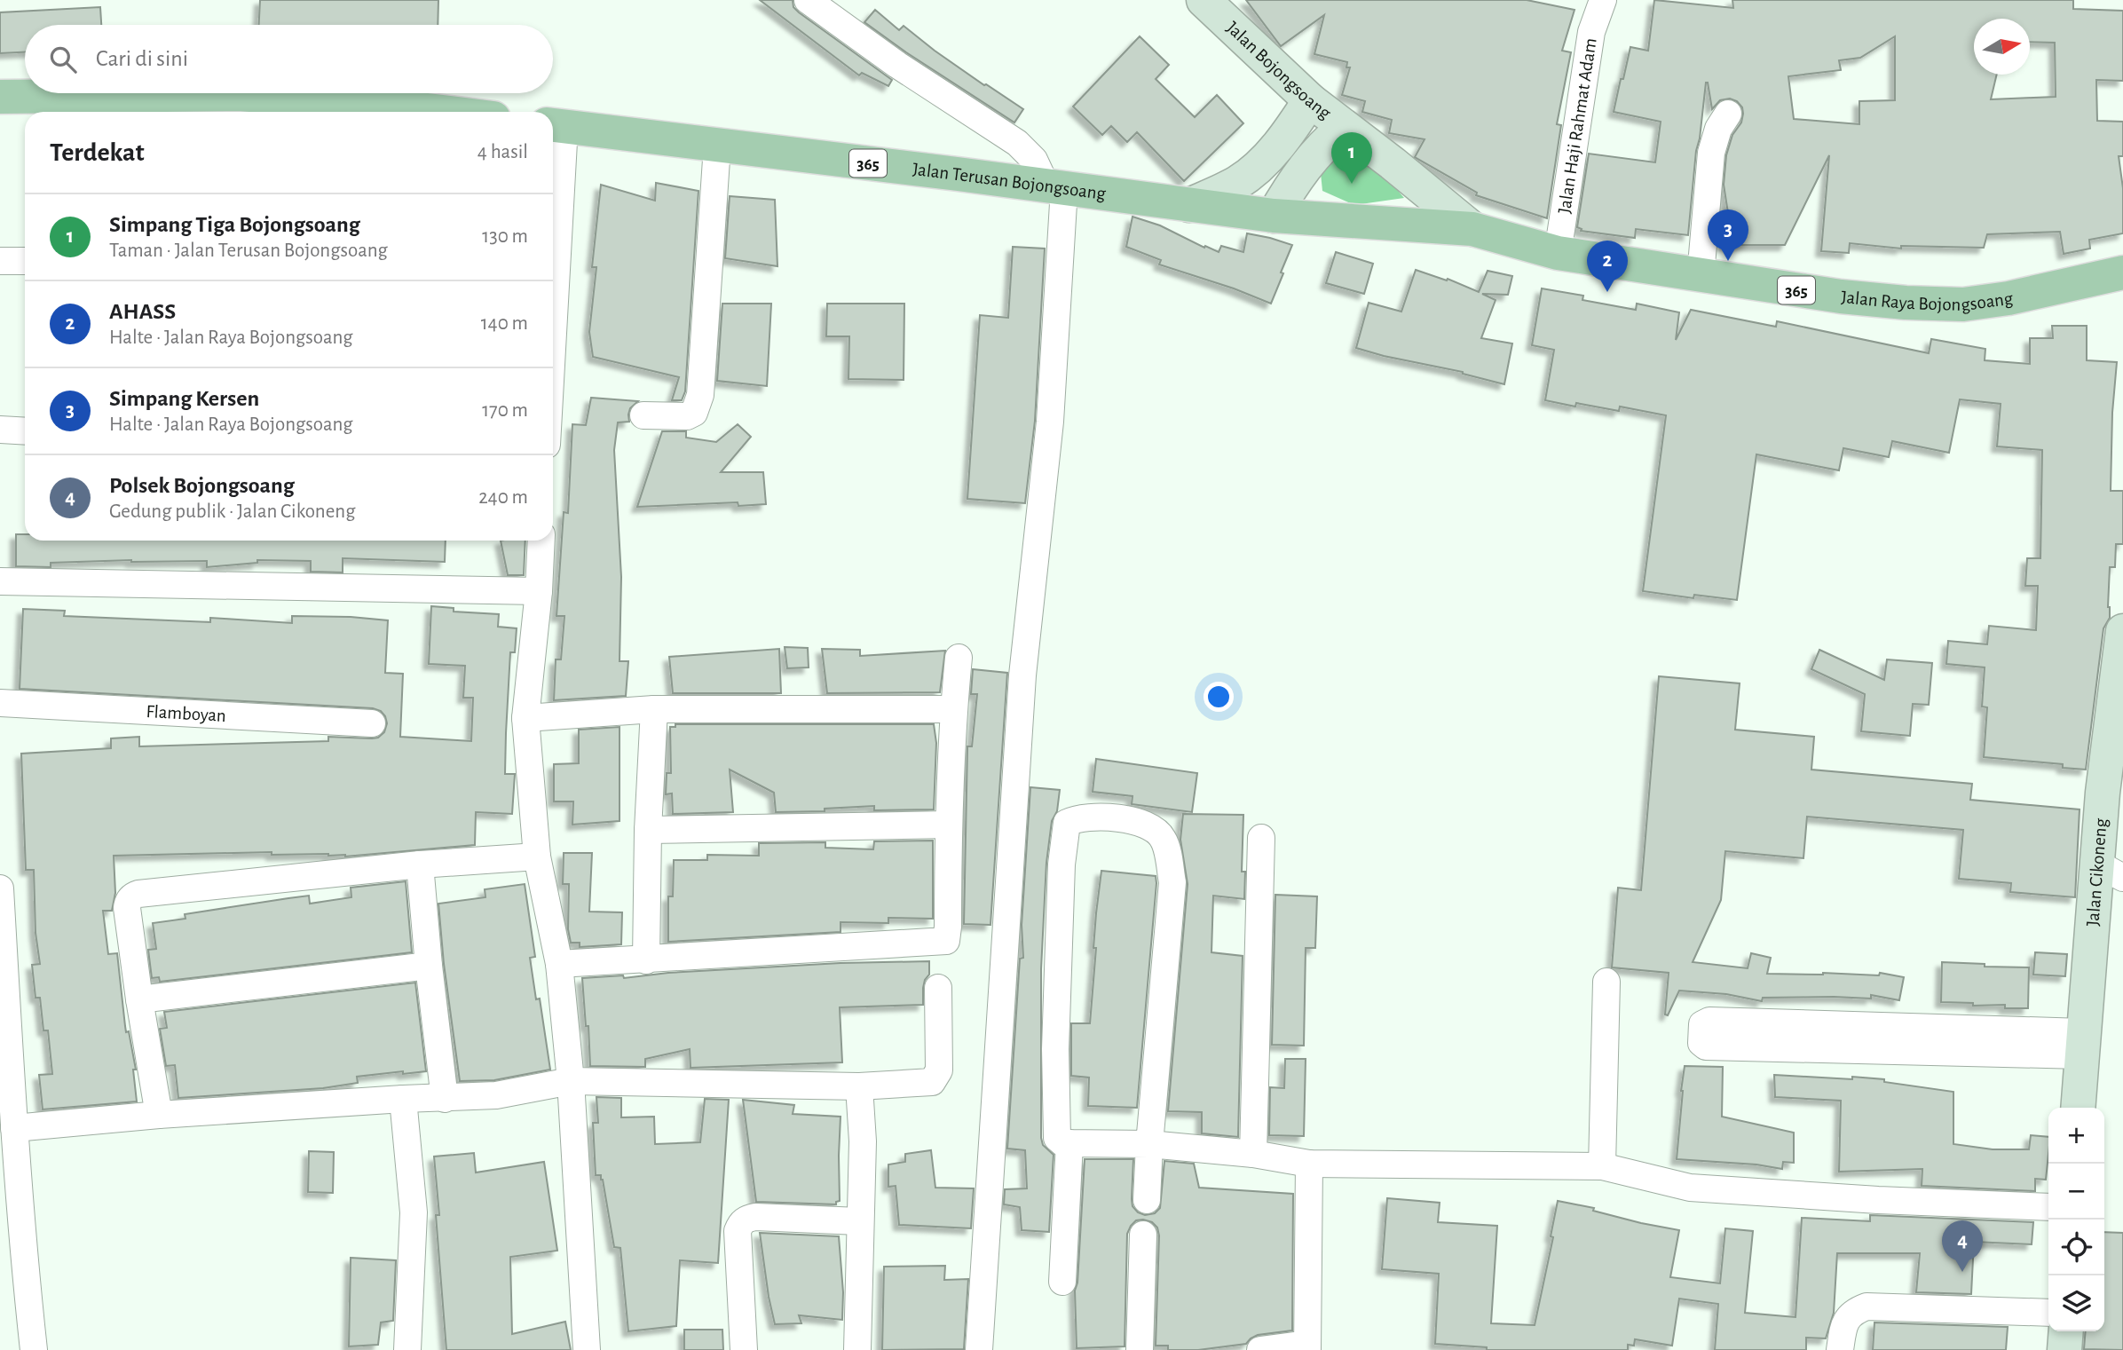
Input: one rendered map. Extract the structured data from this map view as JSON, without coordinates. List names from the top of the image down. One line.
{"streets":{"main road":["Jalan Bojongsoang","365","Jalan Terusan Bojongsoang","Jalan Raya Bojongsoang","Jalan Cikoneng"],"street":["Jalan Haji Rahmat Adam","Flamboyan"]},"crossings":[["Jalan Bojongsoang","Jalan Terusan Bojongsoang"],["Jalan Bojongsoang","Jalan Raya Bojongsoang"],["Jalan Haji Rahmat Adam","Jalan Raya Bojongsoang"],["Jalan Terusan Bojongsoang","Jalan Raya Bojongsoang"]],"north":"right","page":{"search":"Cari di sini","heading":["Terdekat","4 hasil"],"pins":["1","3","2","4"],"list":[{"mark":"1","name":"Simpang Tiga Bojongsoang","note":"Taman · Jalan Terusan Bojongsoang","value":"130 m"},{"mark":"2","name":"AHASS","note":"Halte · Jalan Raya Bojongsoang","value":"140 m"},{"mark":"3","name":"Simpang Kersen","note":"Halte · Jalan Raya Bojongsoang","value":"170 m"},{"mark":"4","name":"Polsek Bojongsoang","note":"Gedung publik · Jalan Cikoneng","value":"240 m"}],"map_buttons":["+","−"]}}
